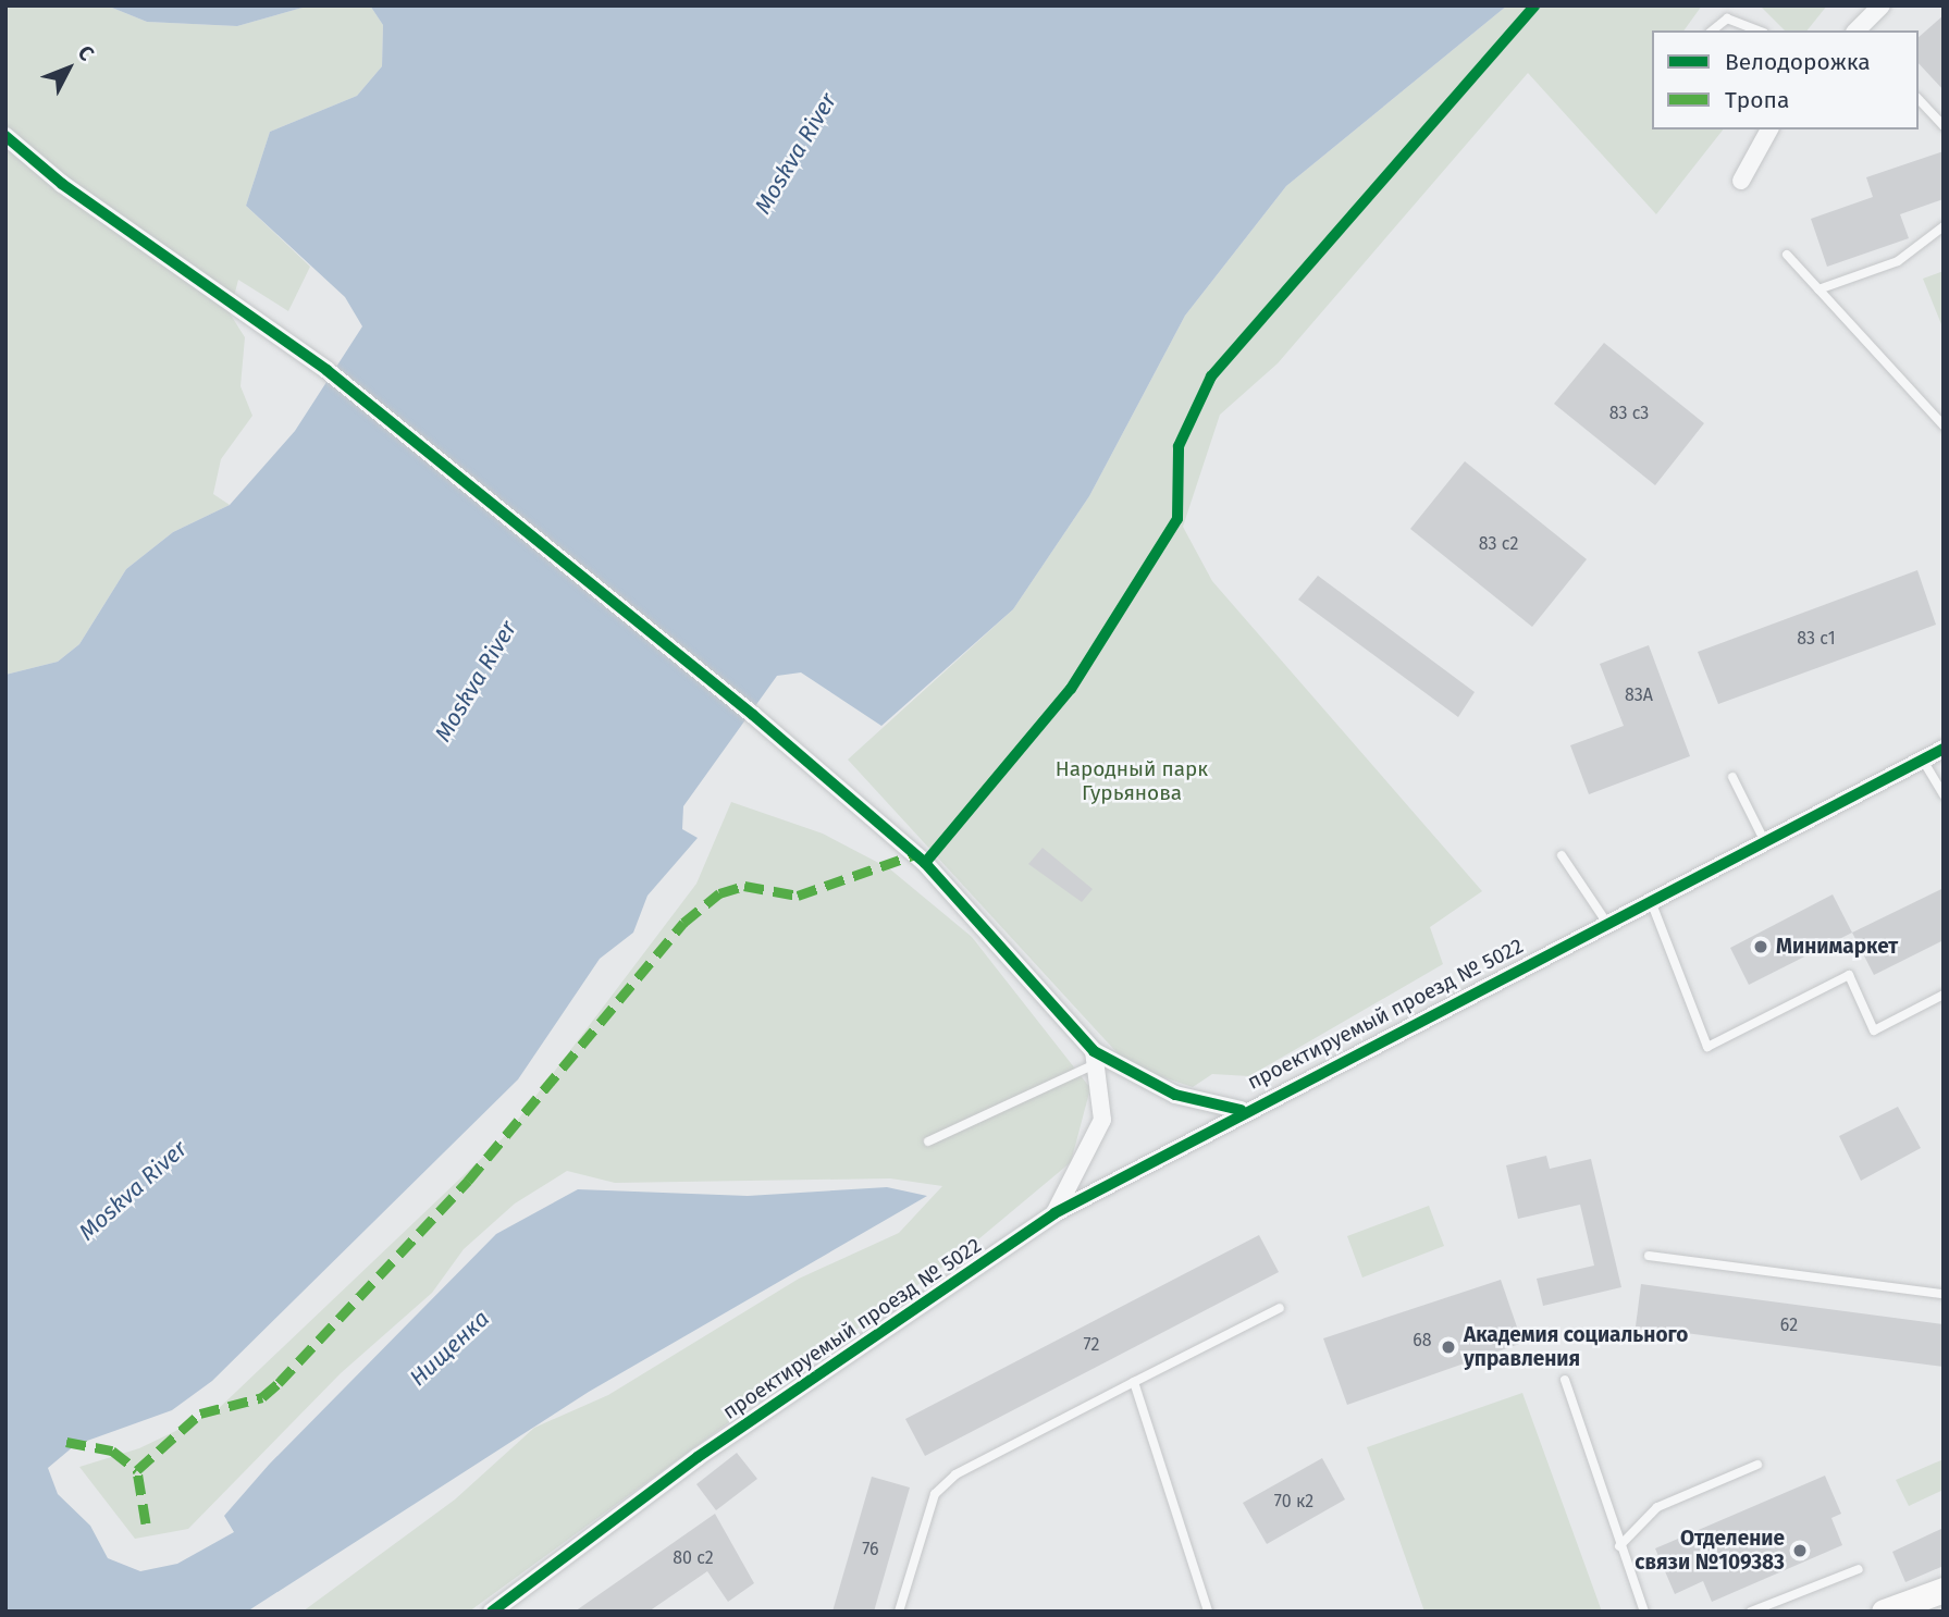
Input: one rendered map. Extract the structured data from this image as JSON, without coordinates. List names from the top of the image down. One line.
{"streets":{"street":["проектируемый проезд № 5022"]},"water":["Moskva River","Нищенка"],"parks":["Народный парк Гурьянова"],"places":["Минимаркет","Академия социального управления","Отделение связи №109383"],"house_numbers":["83 с3","83 с2","83 с1","83А","62","68","72","70 к2","76","80 с2"],"legend":["Велодорожка","Тропа"],"north":"top right"}
